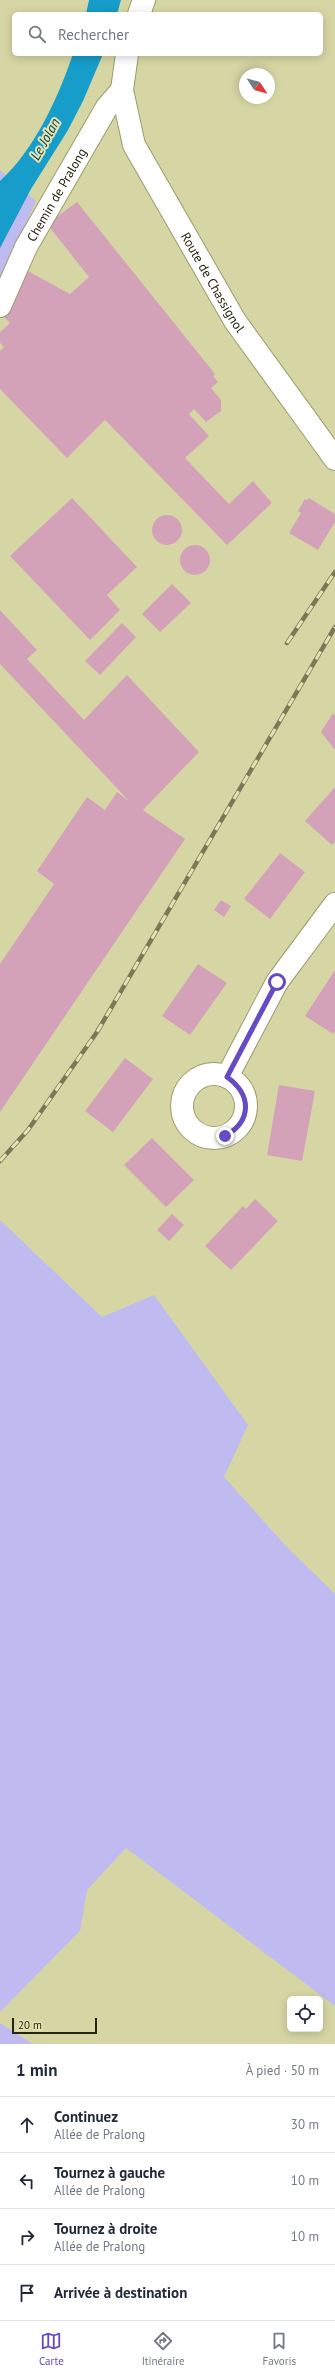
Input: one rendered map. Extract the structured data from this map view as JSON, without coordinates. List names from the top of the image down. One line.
{"streets":{"street":["Chemin de Pralong","Route de Chassignol"]},"crossings":[["Chemin de Pralong","Route de Chassignol"]],"water":["Le Jolan"],"scale_bar":"20 m","north":"bottom right","page":{"search":"Rechercher","scale":"20 m","heading":["1 min","À pied · 50 m"],"list":[["Continuez","Allée de Pralong","30 m"],["Tournez à gauche","Allée de Pralong","10 m"],["Tournez à droite","Allée de Pralong","10 m"],"Arrivée à destination"],"nav":["Carte","Itinéraire","Favoris"]}}
